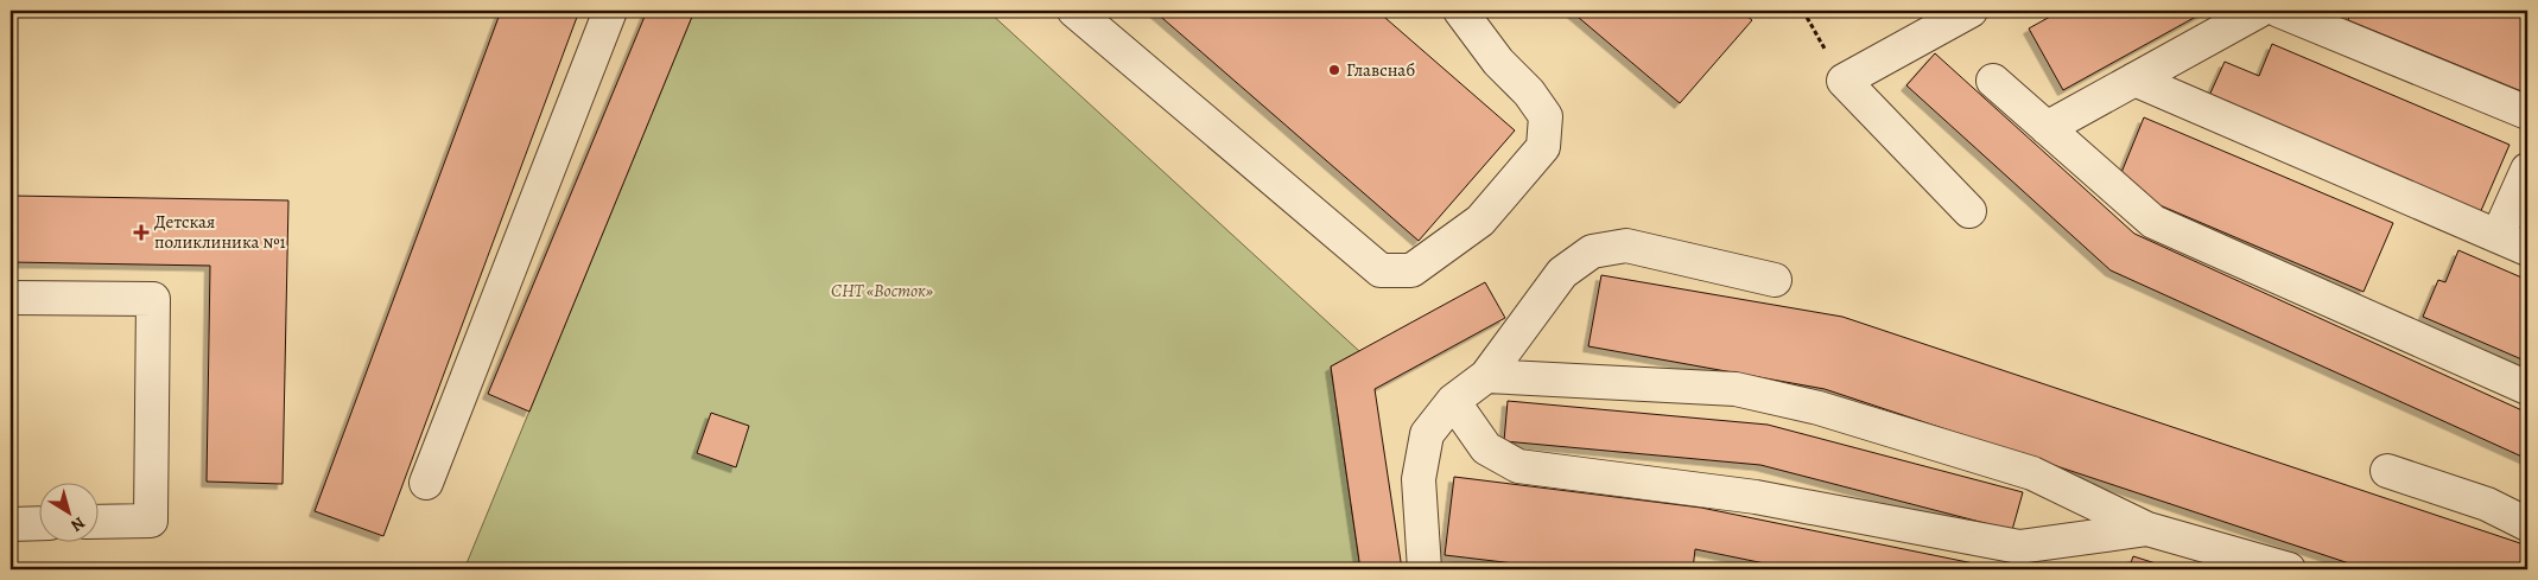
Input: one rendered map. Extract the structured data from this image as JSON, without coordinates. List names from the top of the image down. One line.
{"parks":["СНТ «Восток»"],"places":{"other":["Главснаб"],"health":["Детская поликлиника №1"]},"north":"bottom right"}
